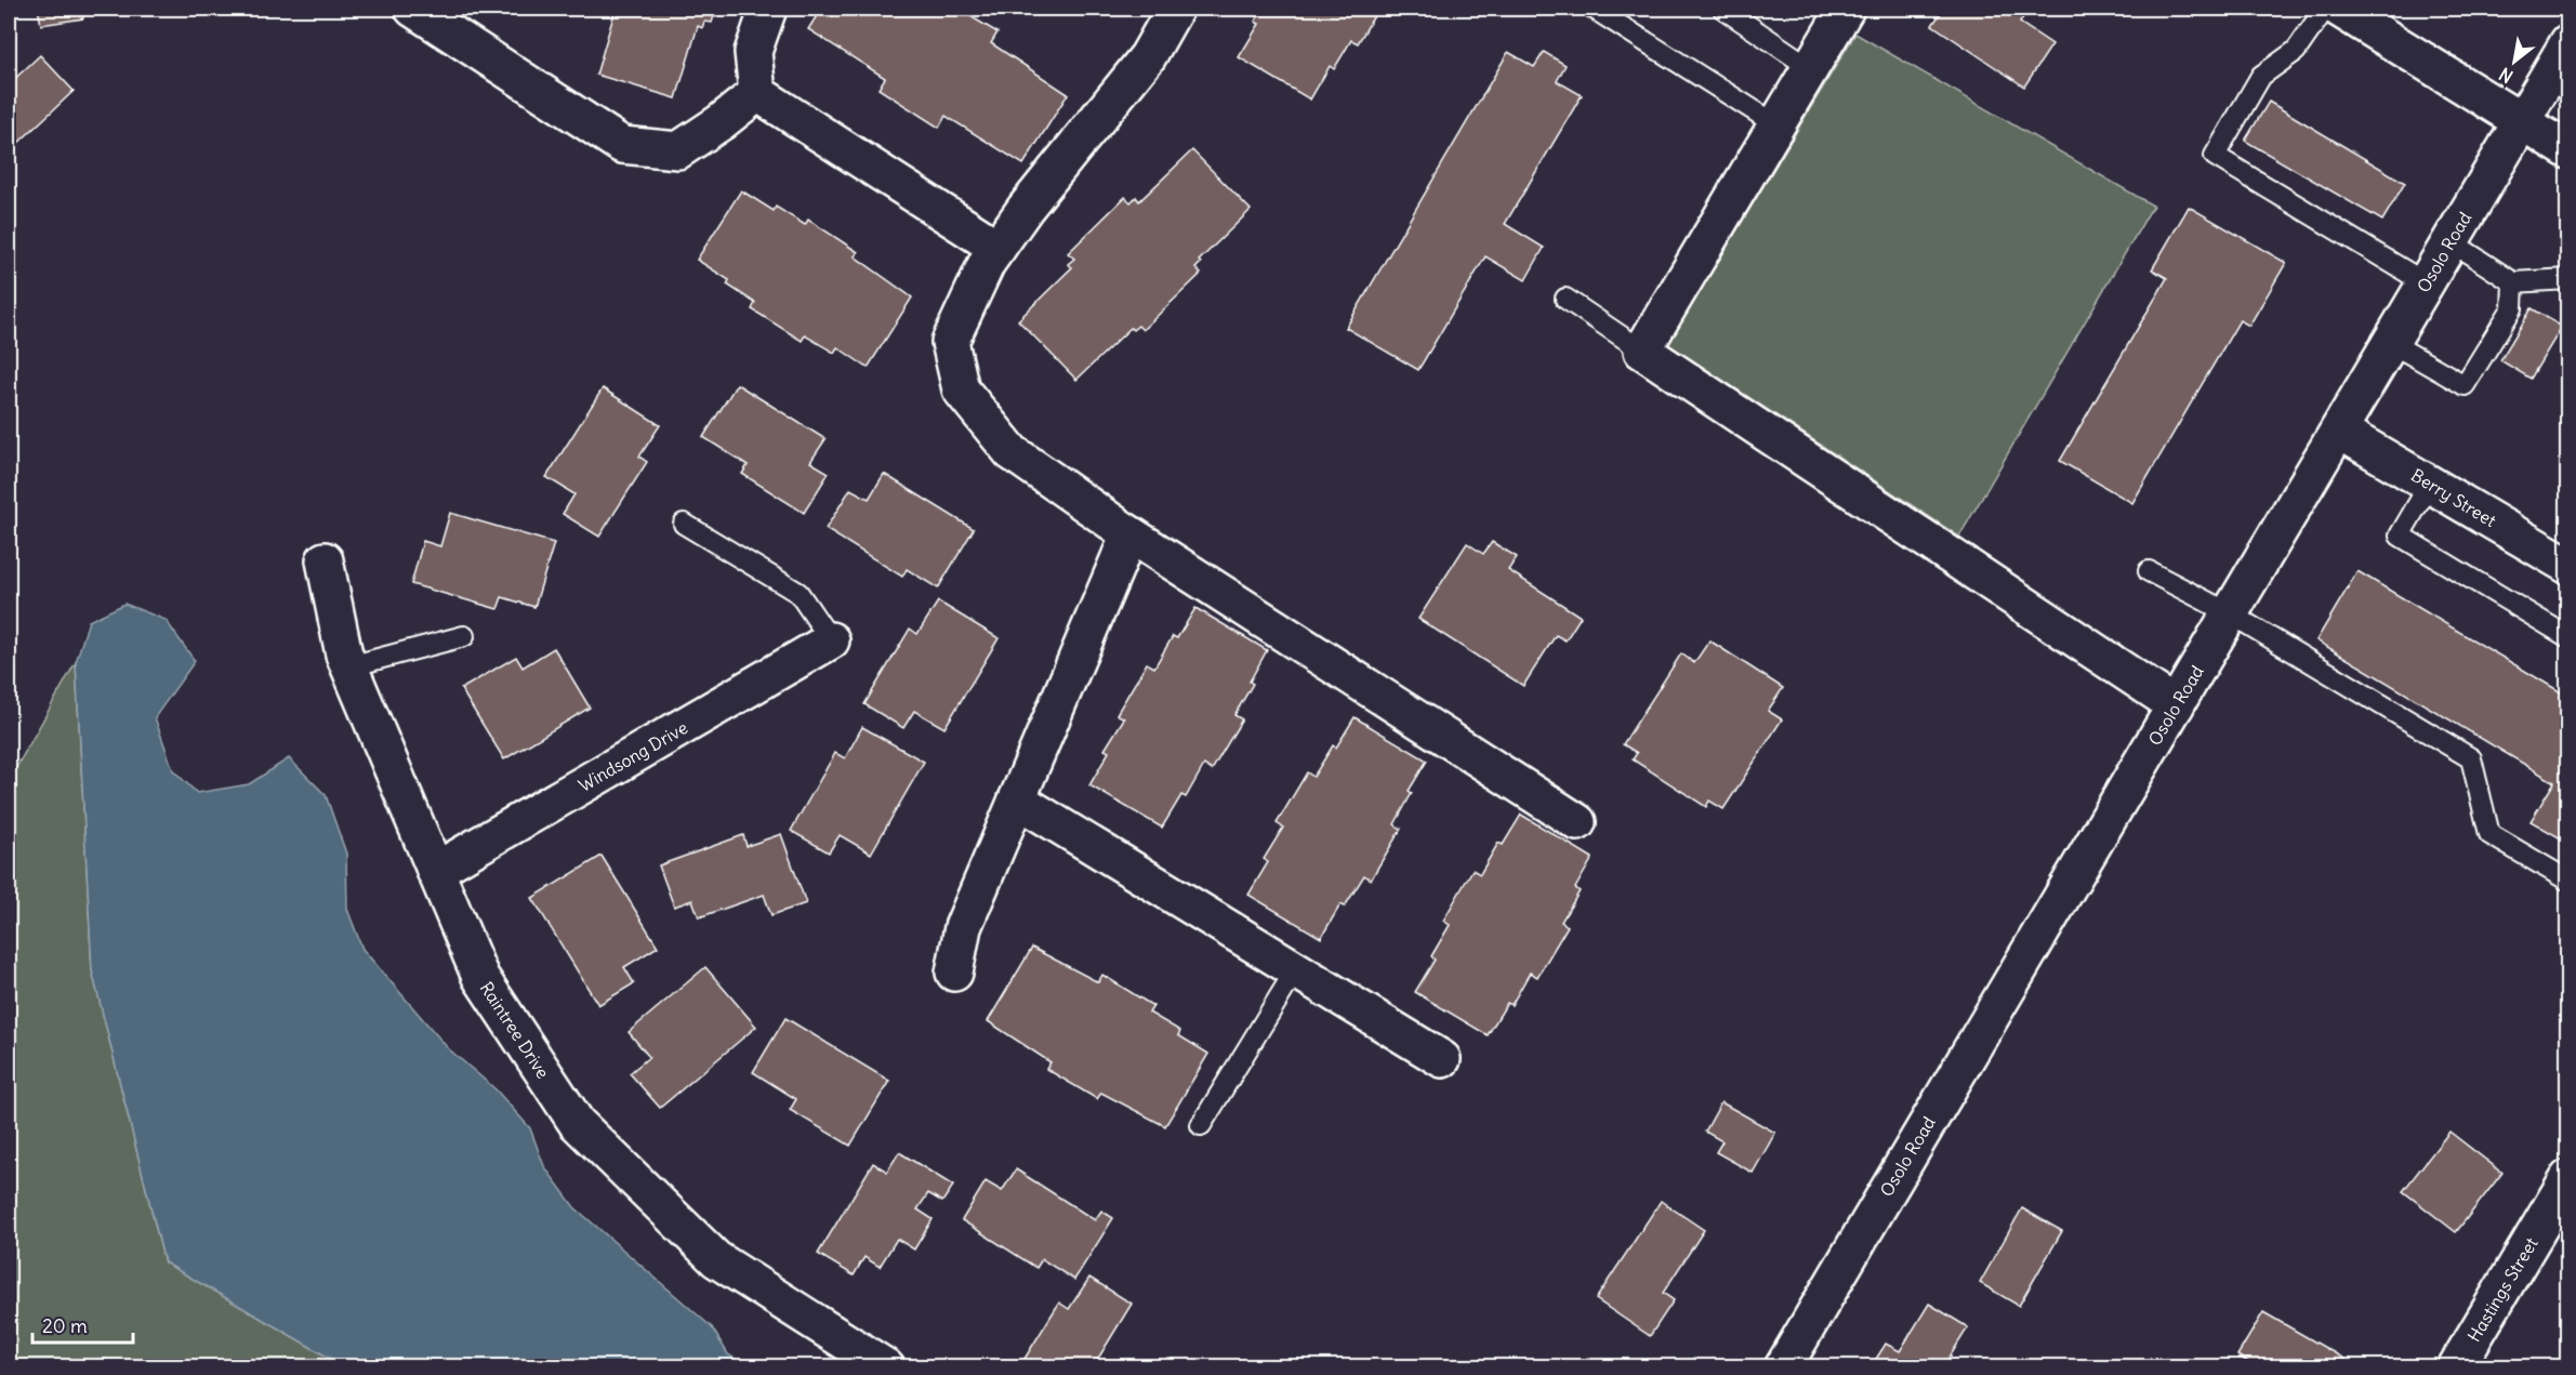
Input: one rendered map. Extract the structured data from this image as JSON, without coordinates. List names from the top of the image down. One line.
{"streets":{"street":["Osolo Road","Berry Street","Windsong Drive","Raintree Drive","Hastings Street"]},"crossings":[["Osolo Road","Berry Street"],["Windsong Drive","Raintree Drive"]],"scale_bar":"20 m","north":"bottom left"}
